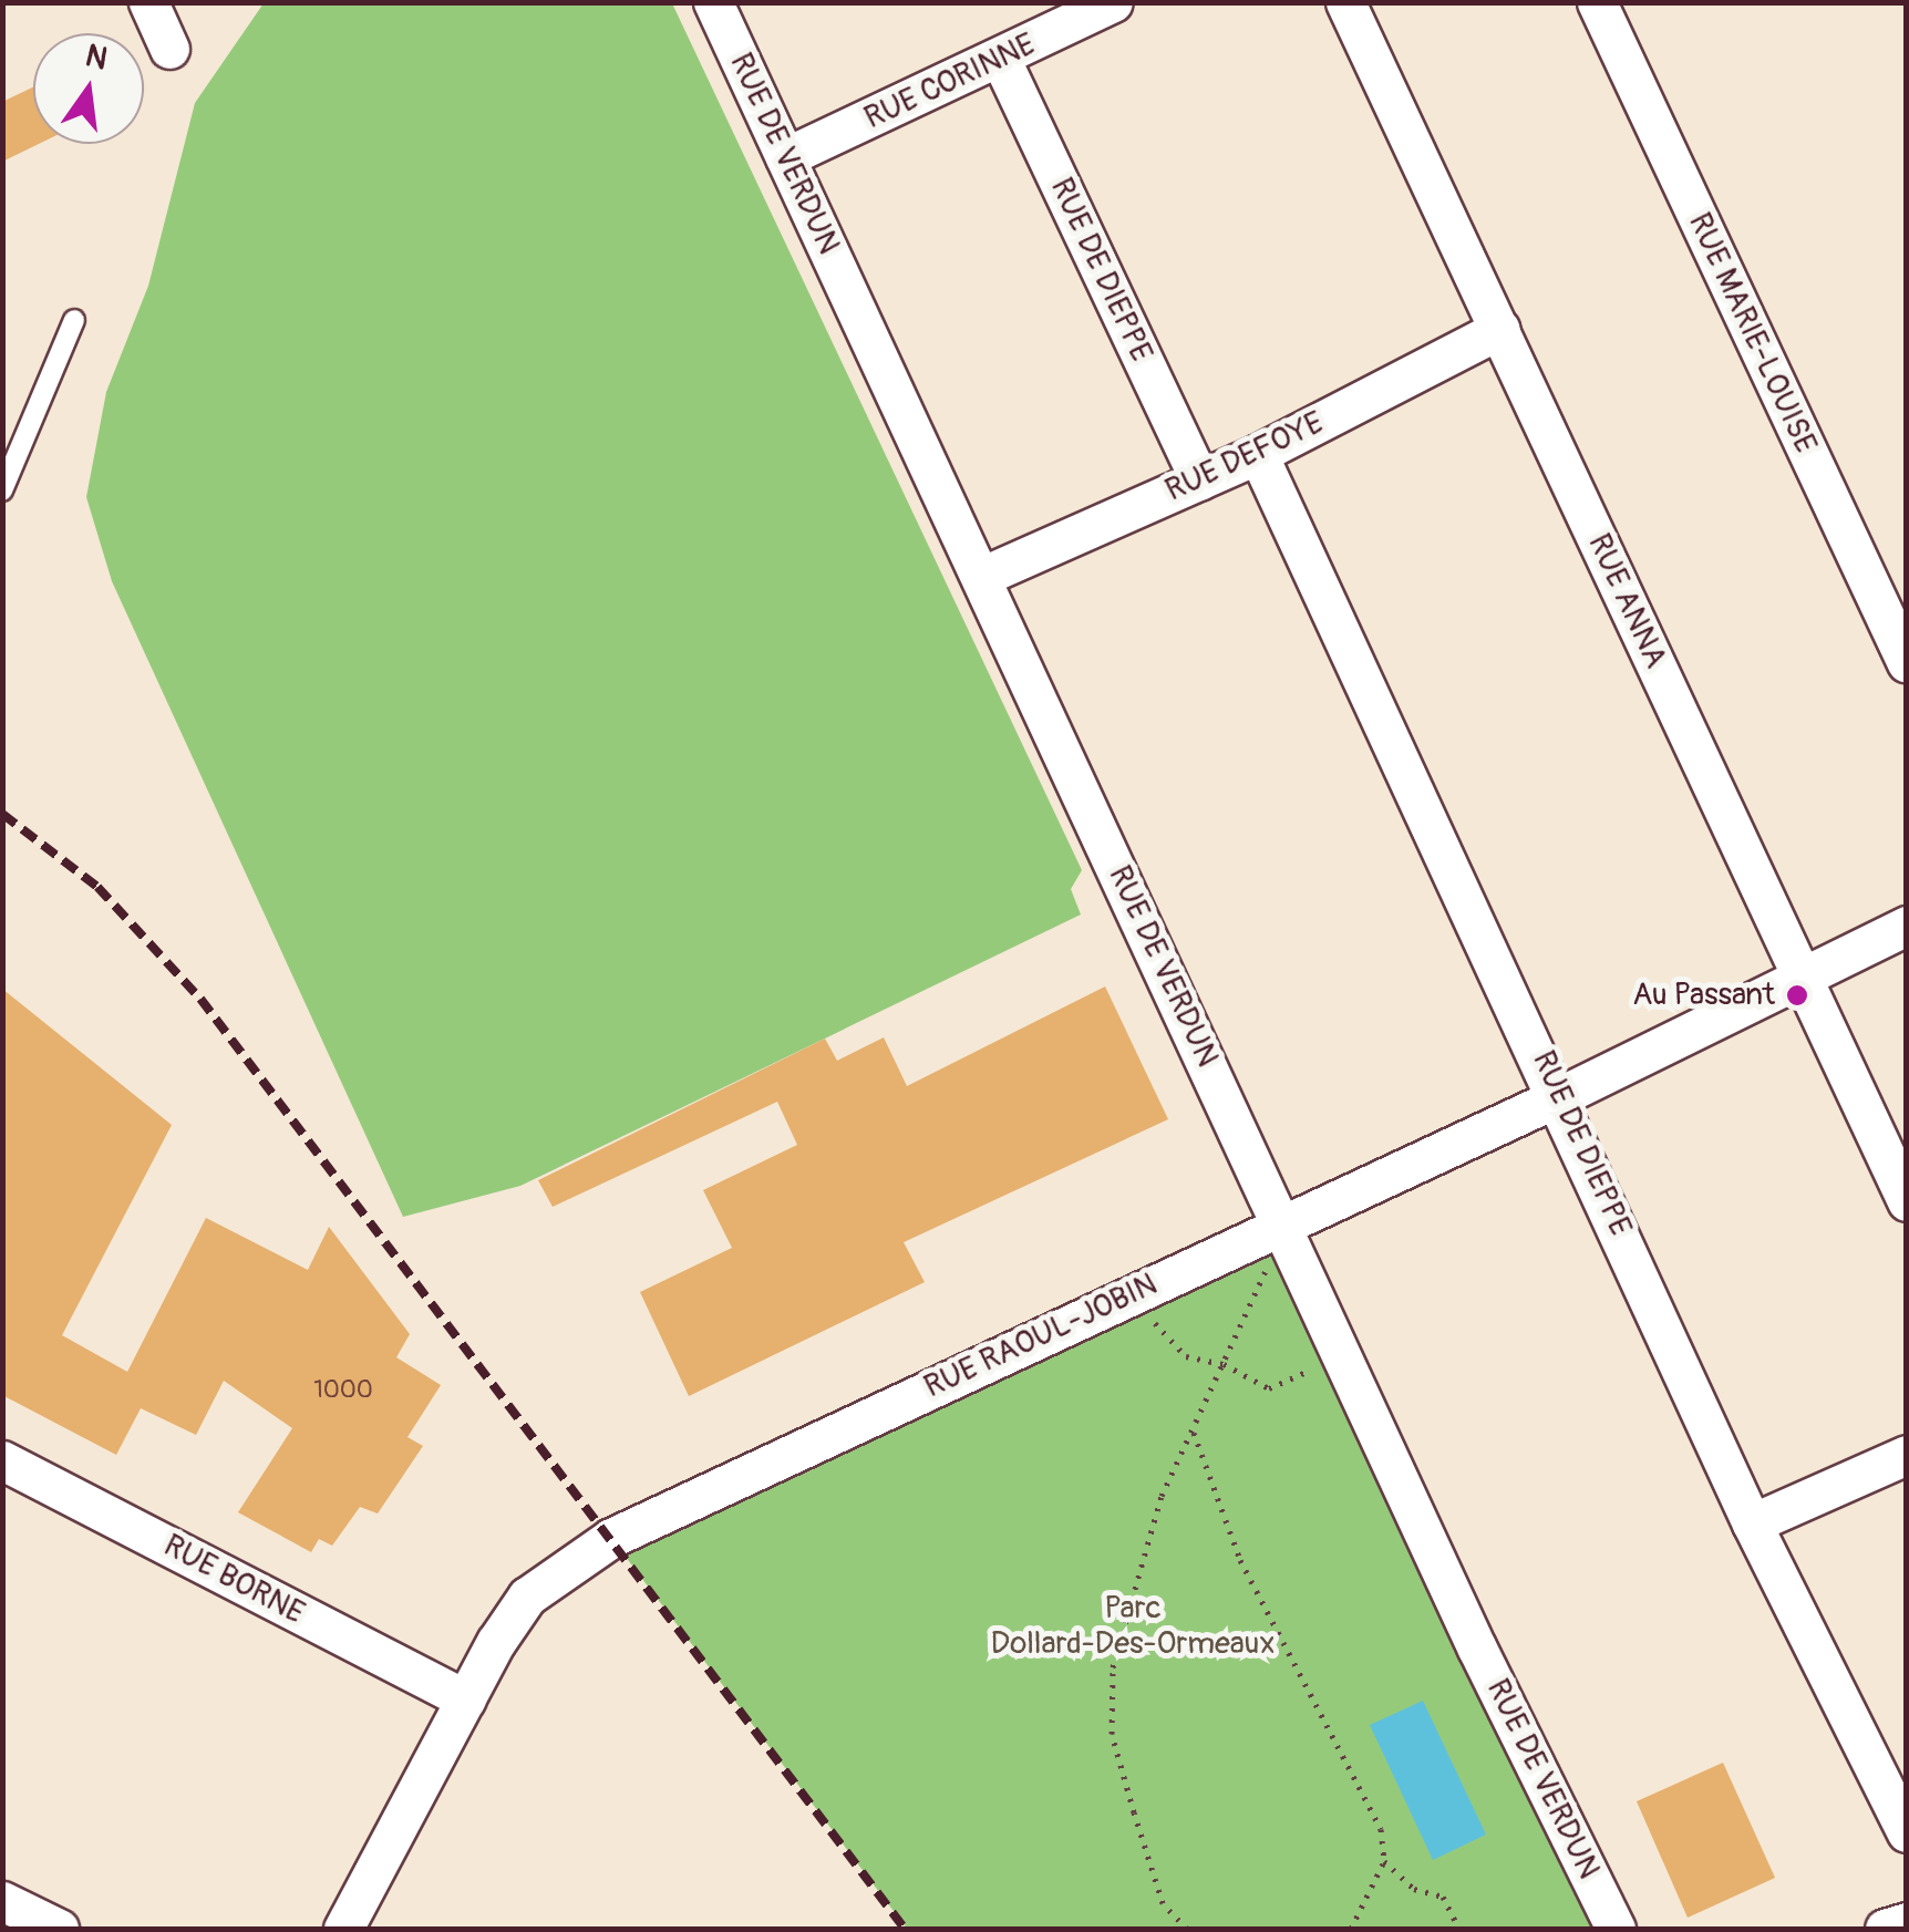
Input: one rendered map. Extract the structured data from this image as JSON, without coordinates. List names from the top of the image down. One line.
{"streets":{"street":["RUE CORINNE","RUE DE VERDUN","RUE DE DIEPPE","RUE MARIE-LOUISE","RUE DEFOYE","RUE ANNA","RUE RAOUL-JOBIN","RUE BORNE"]},"crossings":[["RUE CORINNE","RUE DE VERDUN"],["RUE CORINNE","RUE DE DIEPPE"],["RUE DE VERDUN","RUE DEFOYE"],["RUE DE VERDUN","RUE RAOUL-JOBIN"],["RUE DE DIEPPE","RUE DEFOYE"],["RUE DE DIEPPE","RUE RAOUL-JOBIN"],["RUE DEFOYE","RUE ANNA"],["RUE ANNA","RUE RAOUL-JOBIN"],["RUE RAOUL-JOBIN","RUE BORNE"]],"parks":["Parc Dollard-Des-Ormeaux"],"places":["Au Passant"],"house_numbers":["1000"],"north":"top"}
